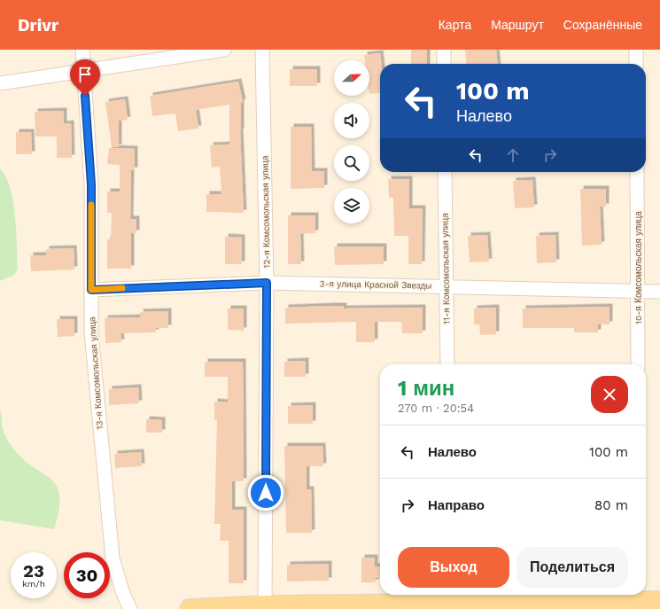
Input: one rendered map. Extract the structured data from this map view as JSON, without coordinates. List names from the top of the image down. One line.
{"streets":{"street":["12-я Комсомольская улица","10-я Комсомольская улица","11-я Комсомольская улица","3-я улица Красной Звезды","13-я Комсомольская улица"]},"crossings":[["12-я Комсомольская улица","3-я улица Красной Звезды"],["10-я Комсомольская улица","3-я улица Красной Звезды"],["11-я Комсомольская улица","3-я улица Красной Звезды"],["3-я улица Красной Звезды","13-я Комсомольская улица"]],"north":"right","page":{"header":"Drivr","nav":["Карта","Маршрут","Сохранённые"],"turn":["100 m","Налево"],"heading":["1 мин","270 m · 20:54"],"list":[{"name":"Налево","value":"100 m"},{"name":"Направо","value":"80 m"}],"buttons":["Выход","Поделиться"],"speed":"23 km/h","limit":"30"}}
